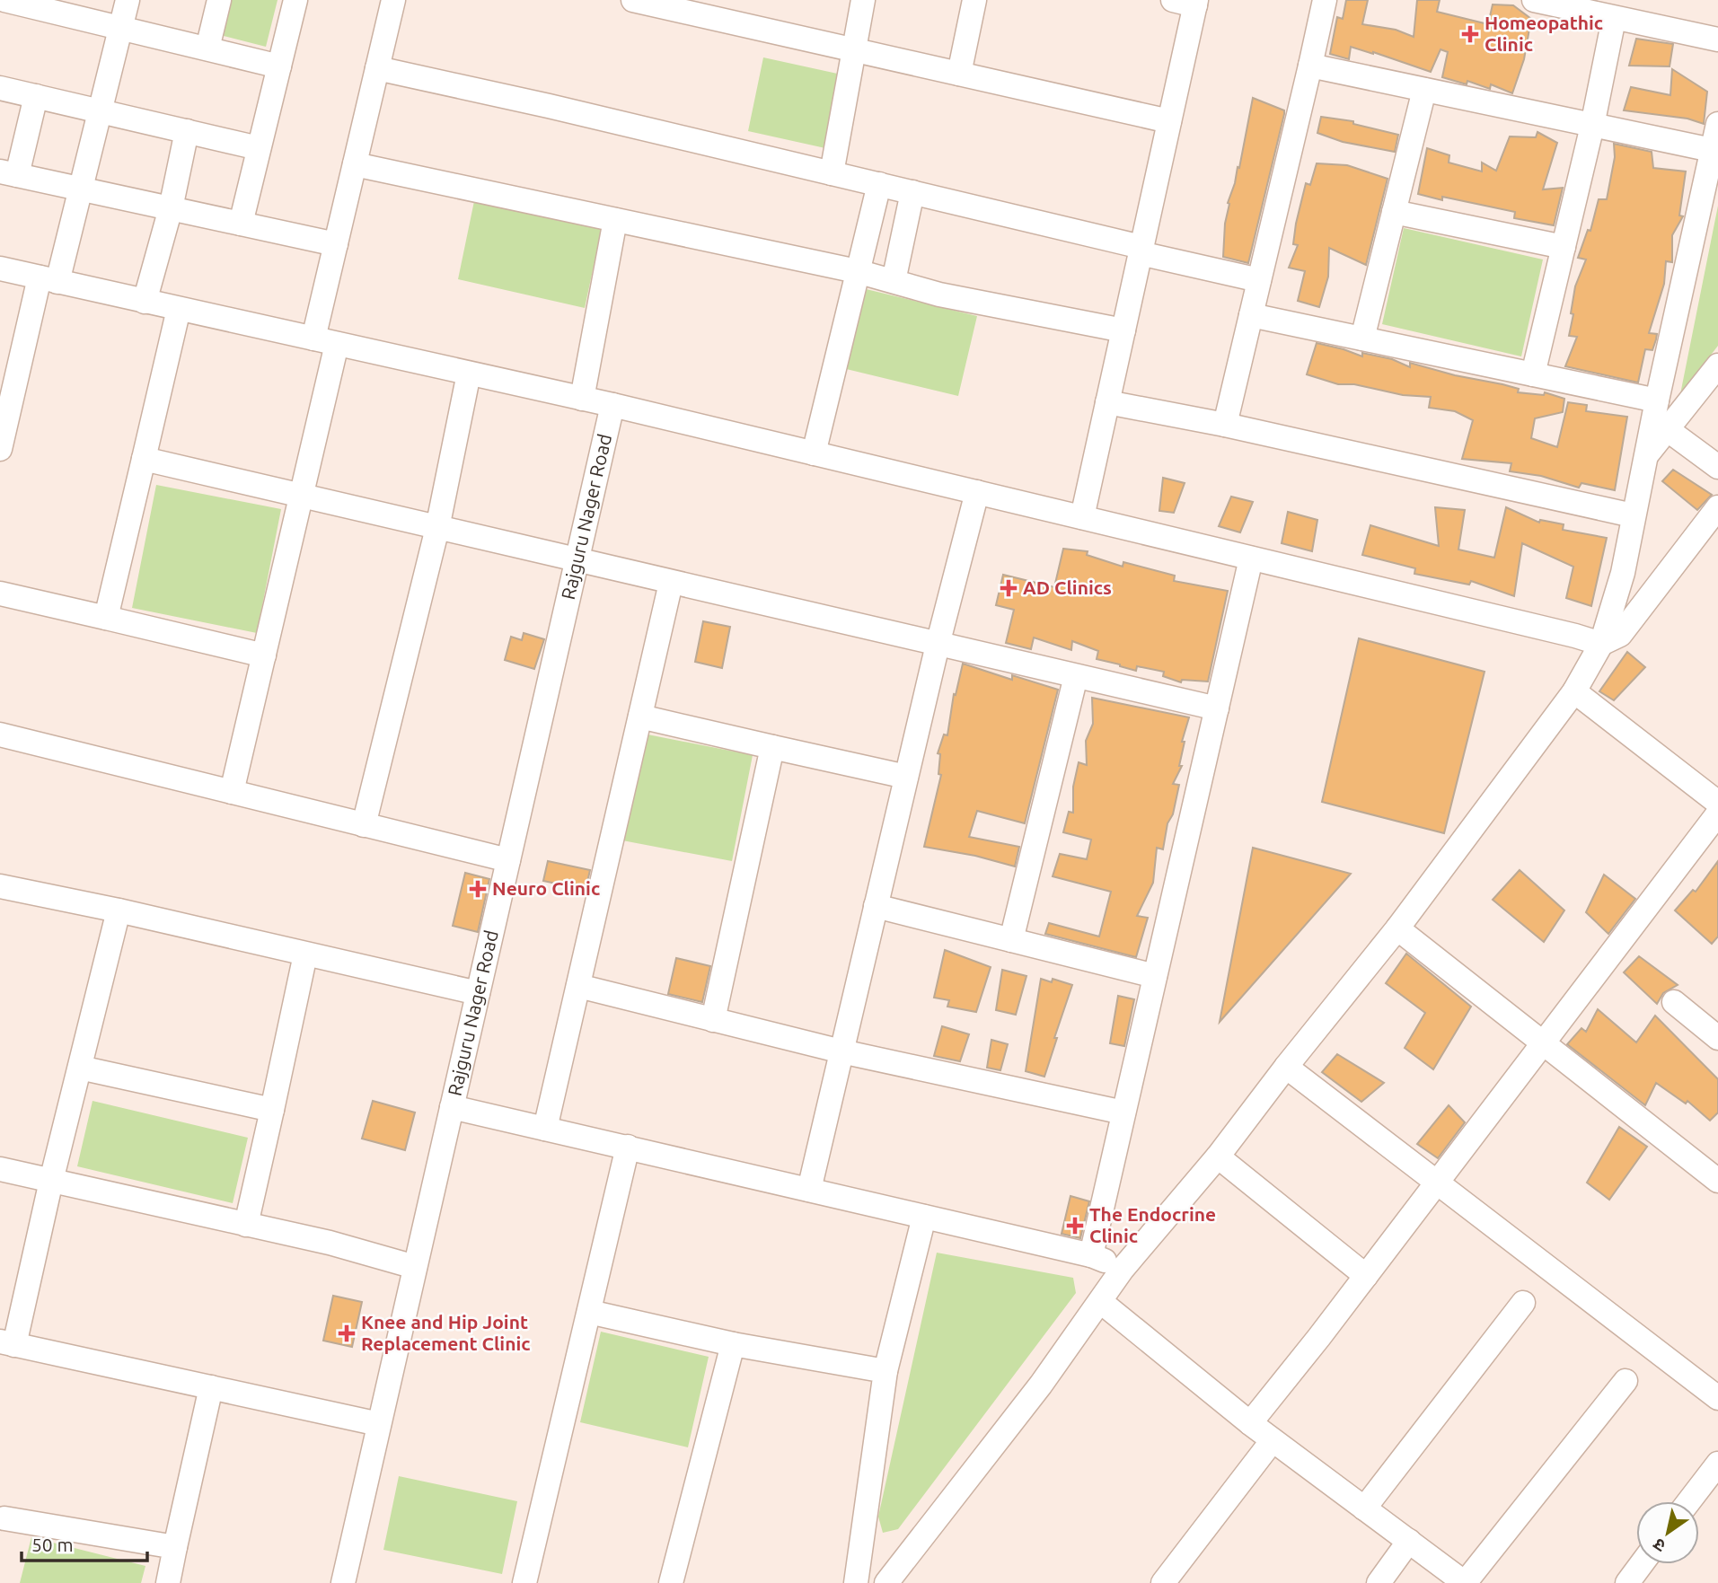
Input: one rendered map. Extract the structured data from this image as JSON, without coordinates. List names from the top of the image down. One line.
{"streets":{"street":["Rajguru Nager Road"]},"places":{"health":["Homeopathic Clinic","AD Clinics","Neuro Clinic","The Endocrine Clinic","Knee and Hip Joint Replacement Clinic"]},"scale_bar":"50 m","north":"bottom left"}
